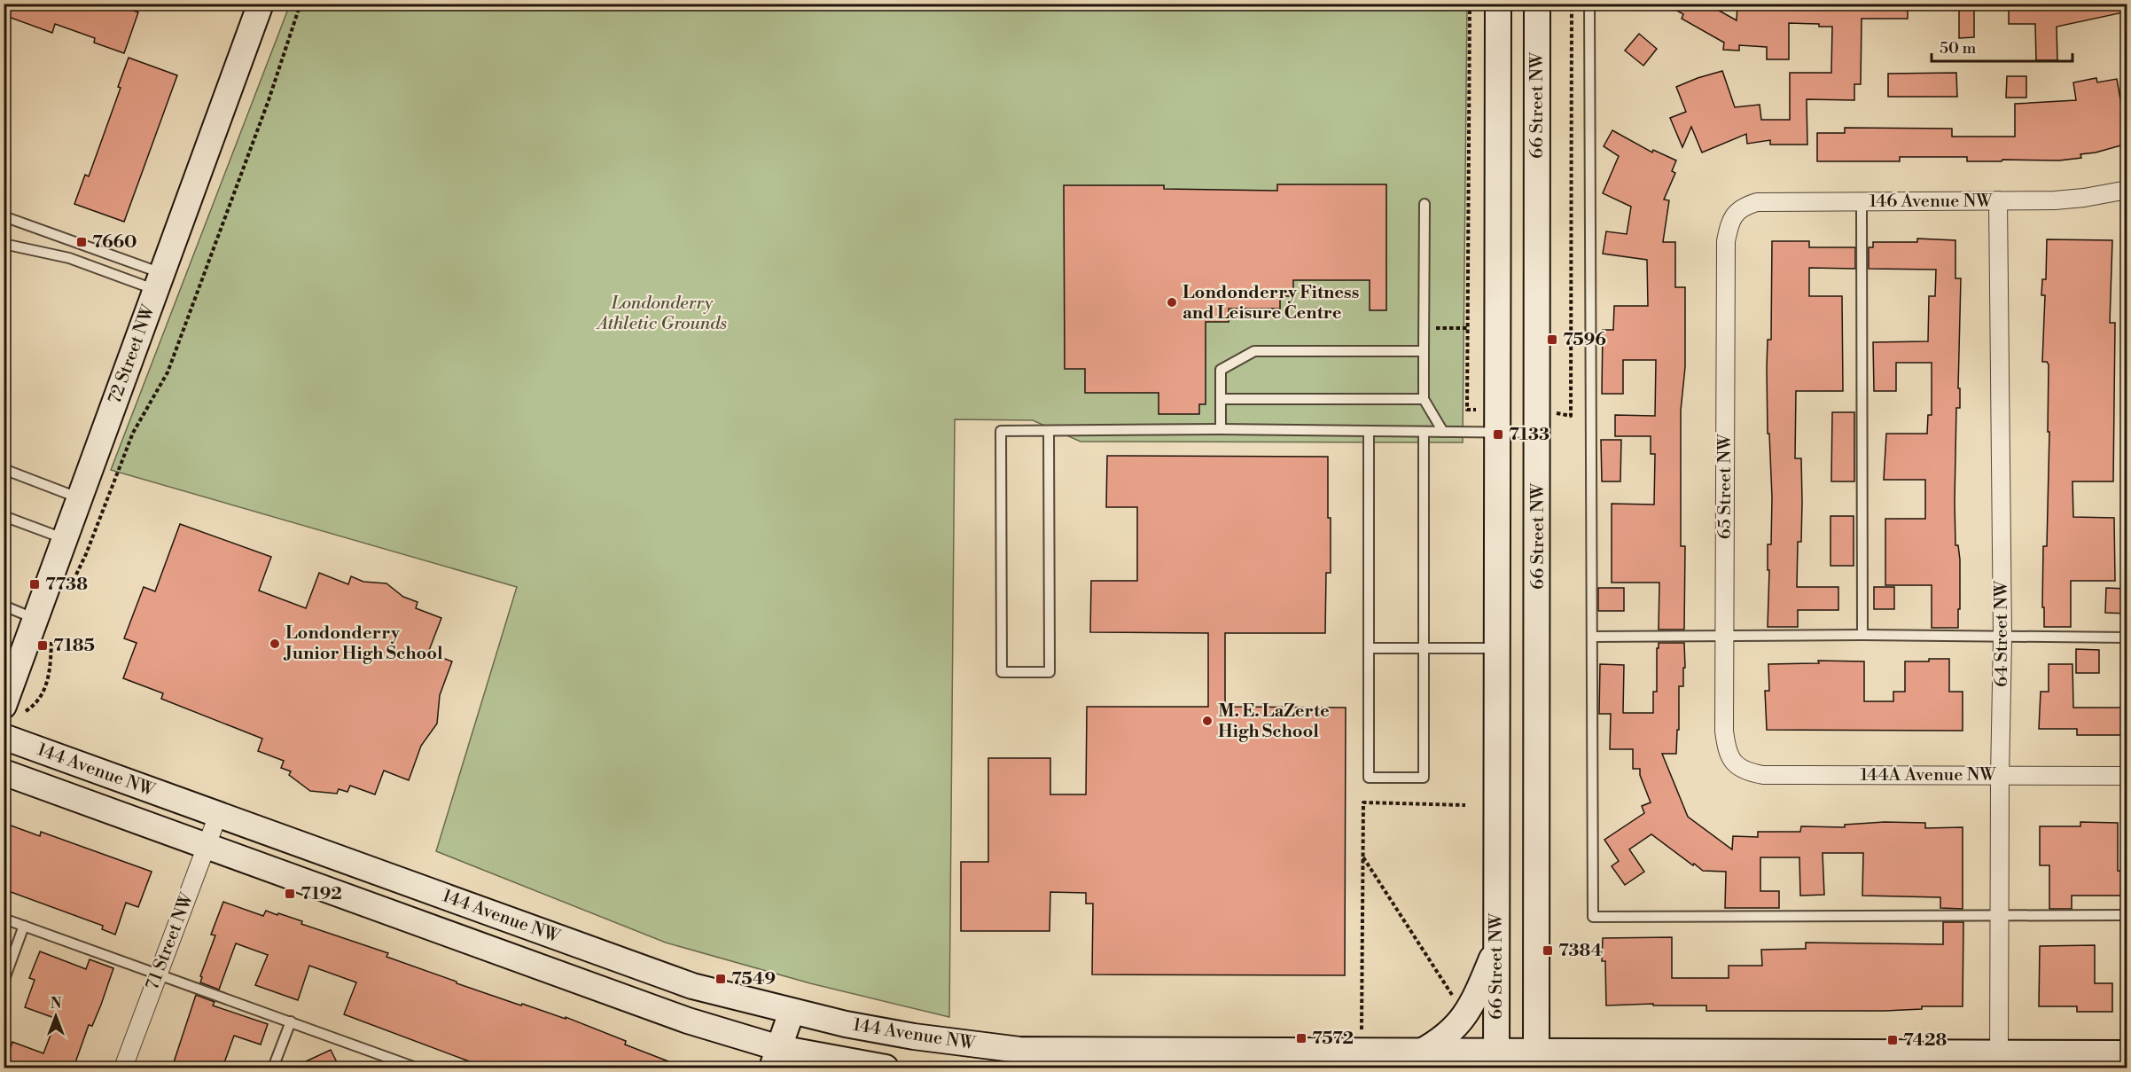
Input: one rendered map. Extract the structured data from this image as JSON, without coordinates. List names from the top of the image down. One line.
{"streets":{"street":["66 Street NW","146 Avenue NW","72 Street NW","65 Street NW","64 Street NW","144 Avenue NW","144A Avenue NW","71 Street NW"]},"crossings":[["66 Street NW","144 Avenue NW"],["146 Avenue NW","65 Street NW"],["146 Avenue NW","64 Street NW"],["65 Street NW","144A Avenue NW"],["64 Street NW","144 Avenue NW"],["64 Street NW","144A Avenue NW"],["144 Avenue NW","71 Street NW"]],"parks":["Londonderry Athletic Grounds"],"places":{"transit":["7660","7596","7133","7738","7185","7192","7384","7549","7572","7428"],"other":["Londonderry Fitness and Leisure Centre","Londonderry Junior High School","M. E. LaZerte High School"]},"scale_bar":"50 m","north":"top"}
